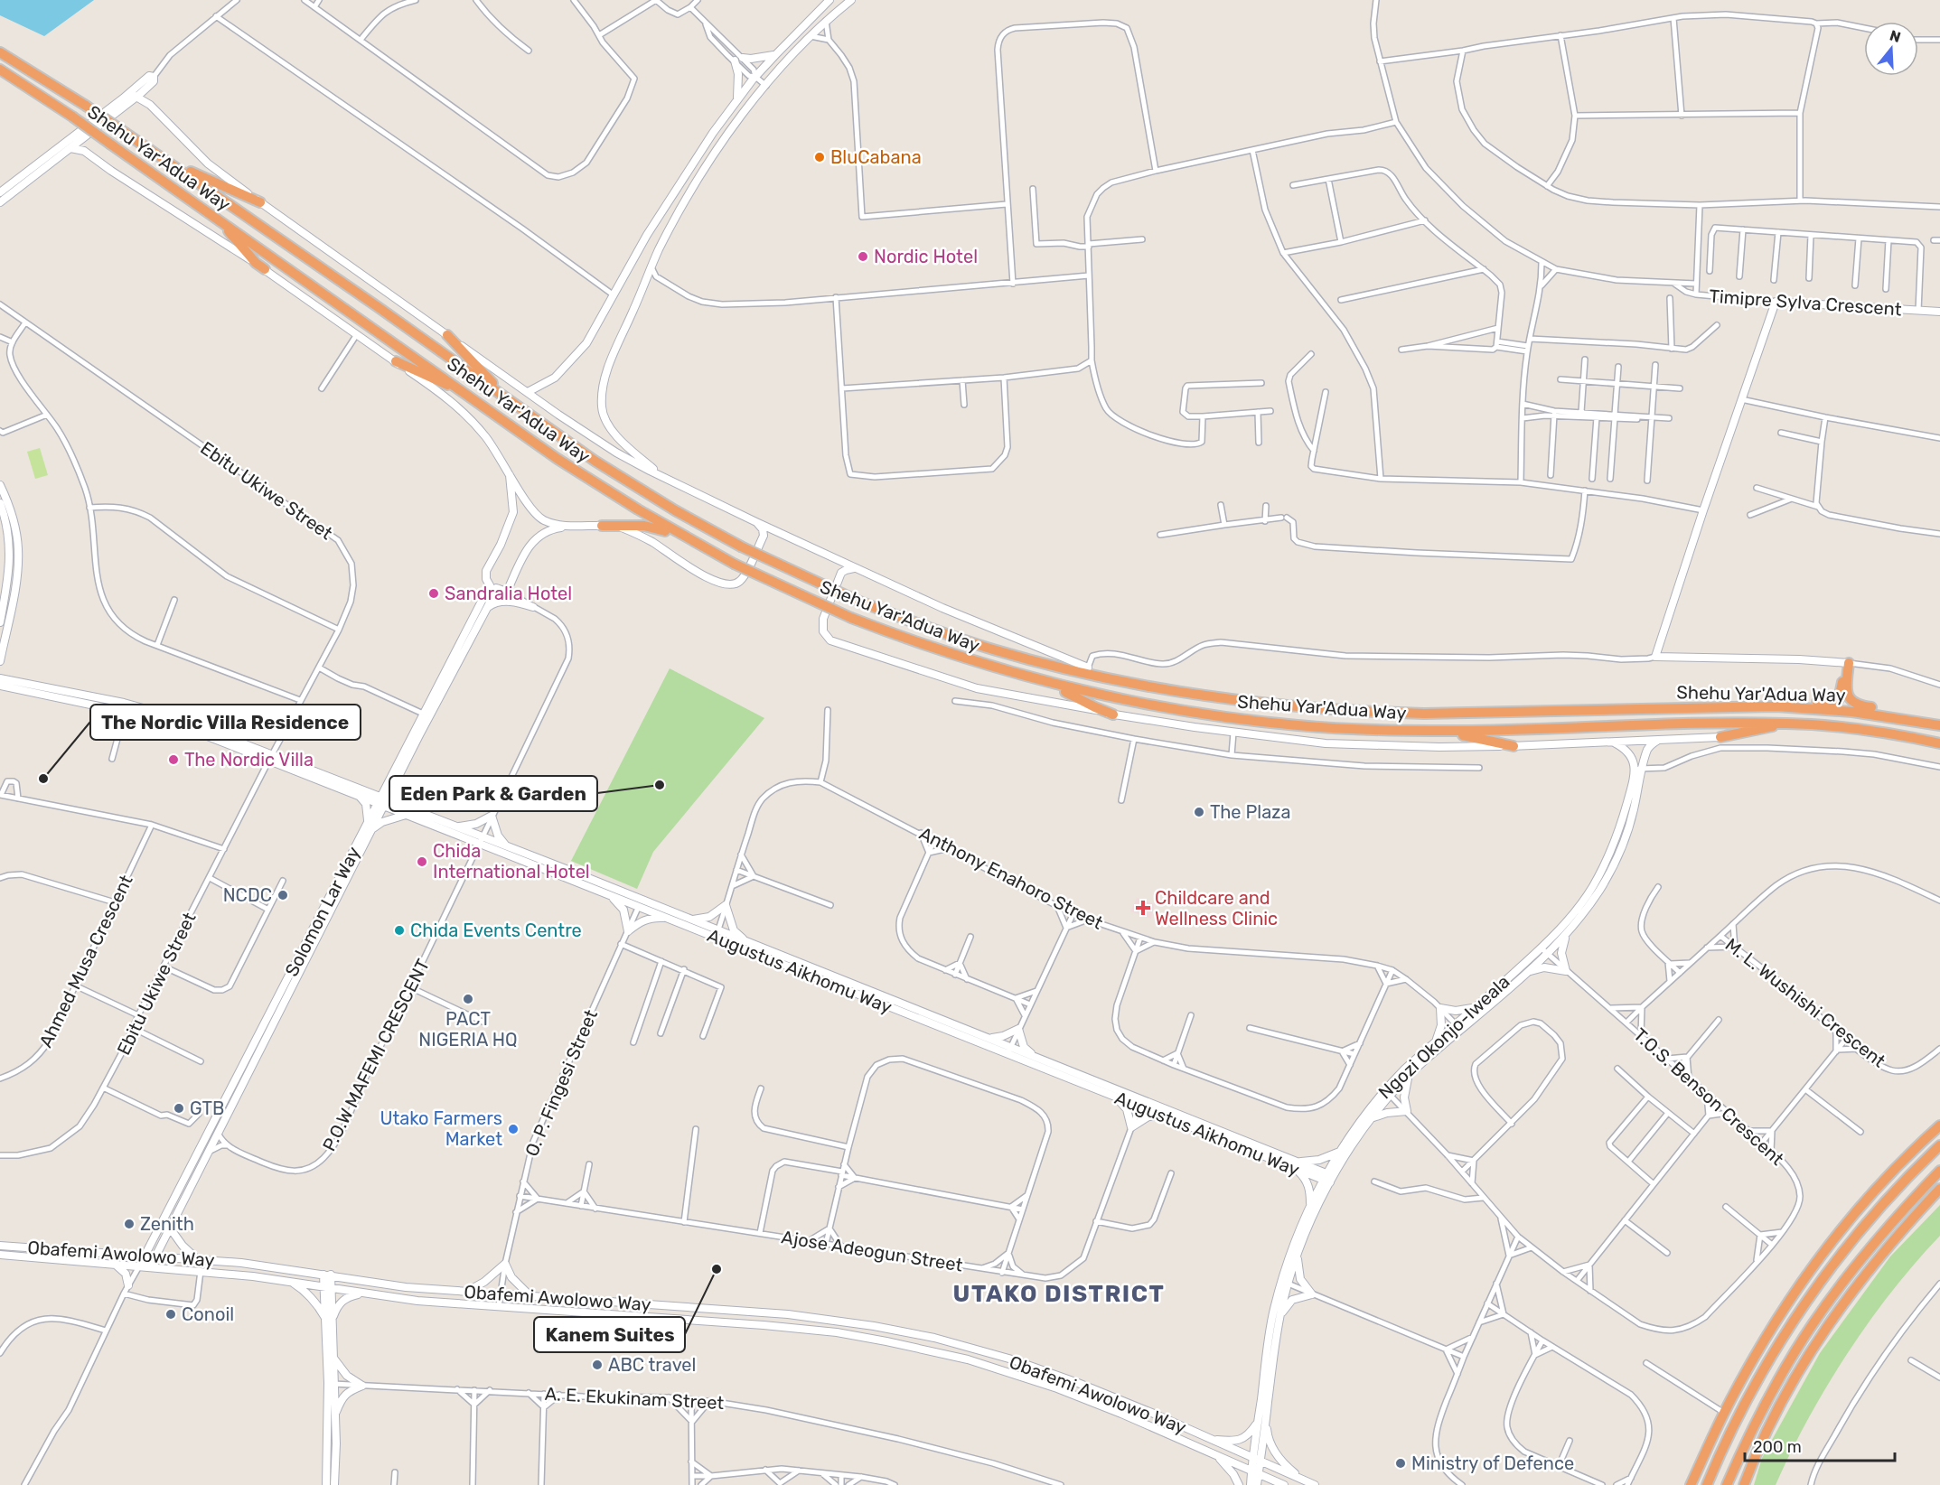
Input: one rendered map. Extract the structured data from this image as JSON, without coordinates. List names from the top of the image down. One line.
{"streets":{"highway":["Shehu Yar'Adua Way"],"street":["Timipre Sylva Crescent","Ebitu Ukiwe Street","Anthony Enahoro Street","Solomon Lar Way","Ahmed Musa Crescent","Augustus Aikhomu Way","M. L. Wushishi Crescent","Ngozi Okonjo-Iweala","P.O.W MAFEMI CRESCENT","O. P. Fingesi Street","T.O.S. Benson Crescent","Ajose Adeogun Street","Obafemi Awolowo Way","A. E. Ekukinam Street"]},"crossings":[["Ebitu Ukiwe Street","Augustus Aikhomu Way"],["Anthony Enahoro Street","Augustus Aikhomu Way"],["Anthony Enahoro Street","Ngozi Okonjo-Iweala"],["Solomon Lar Way","Augustus Aikhomu Way"],["Solomon Lar Way","P.O.W MAFEMI CRESCENT"],["Solomon Lar Way","Obafemi Awolowo Way"],["Augustus Aikhomu Way","Ngozi Okonjo-Iweala"],["Augustus Aikhomu Way","P.O.W MAFEMI CRESCENT"],["Augustus Aikhomu Way","O. P. Fingesi Street"],["Augustus Aikhomu Way","Ajose Adeogun Street"],["Ngozi Okonjo-Iweala","T.O.S. Benson Crescent"],["Ngozi Okonjo-Iweala","Obafemi Awolowo Way"],["O. P. Fingesi Street","Ajose Adeogun Street"],["O. P. Fingesi Street","Obafemi Awolowo Way"]],"districts":["UTAKO DISTRICT"],"places":{"other":["BluCabana","Nordic Hotel","Sandralia Hotel","The Nordic Villa","The Nordic Villa Residence","Eden Park & Garden","The Plaza","Chida International Hotel","NCDC","Chida Events Centre","PACT NIGERIA HQ","GTB","Utako Farmers Market","Zenith","Kanem Suites","Conoil","ABC travel","Ministry of Defence"],"health":["Childcare and Wellness Clinic"]},"scale_bar":"200 m","north":"top"}
